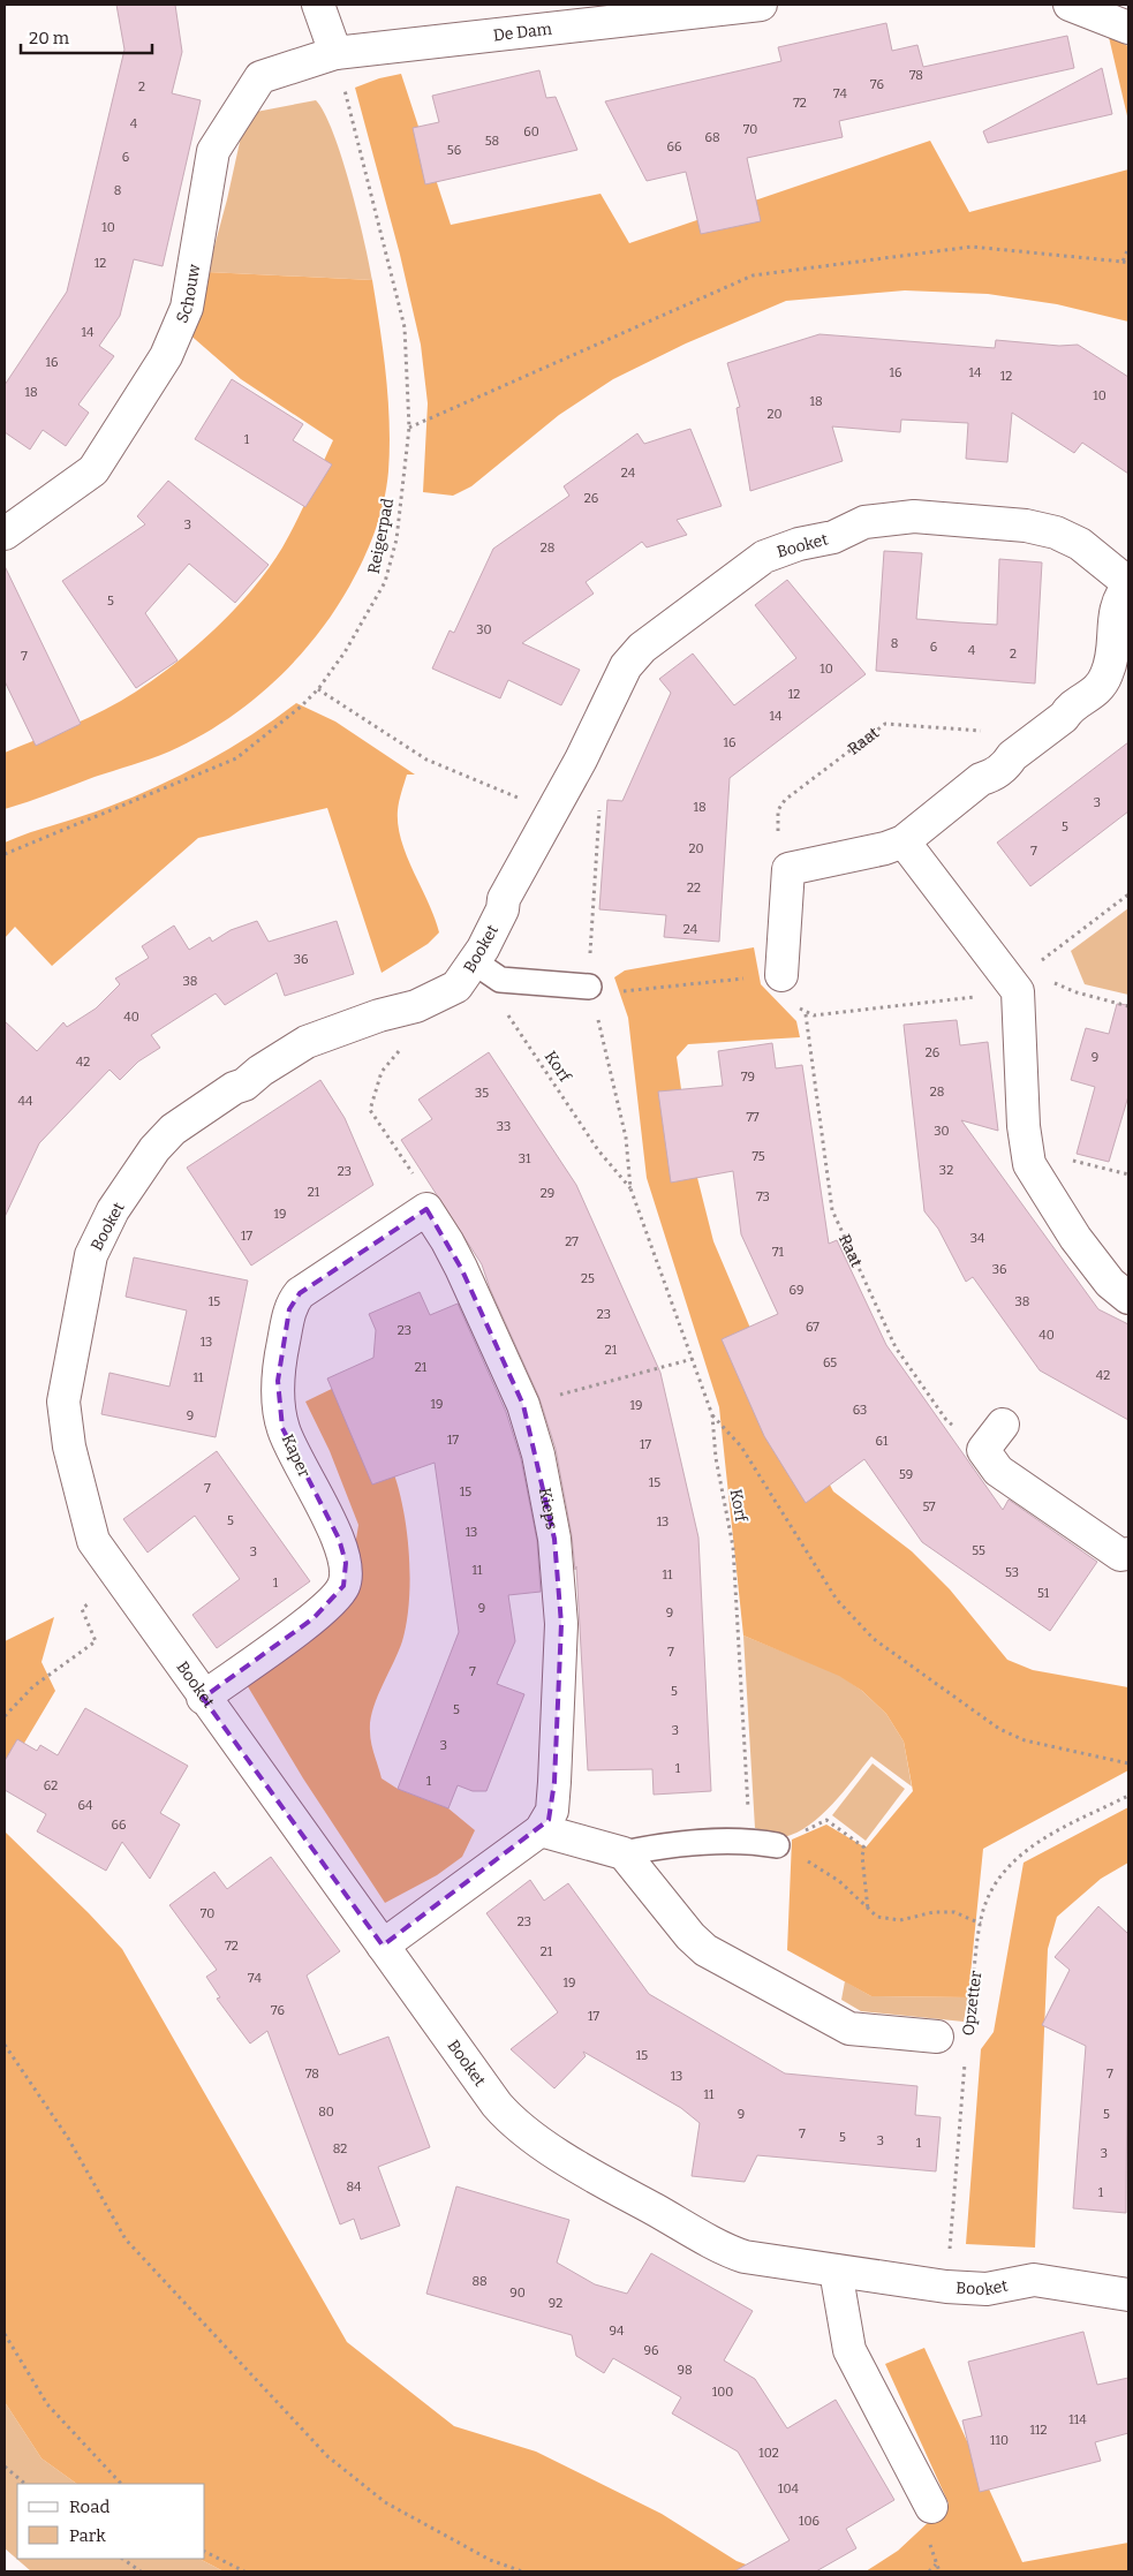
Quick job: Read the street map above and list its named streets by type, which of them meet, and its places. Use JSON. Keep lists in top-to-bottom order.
{
  "streets": {
    "street": [
      "De Dam",
      "Schouw",
      "Booket",
      "Kaper",
      "Kieps",
      "Opzetter"
    ],
    "path": ["Reigerpad", "Raat", "Korf"]
  },
  "crossings": [
    ["De Dam", "Schouw"],
    ["De Dam", "Reigerpad"],
    ["Schouw", "Reigerpad"],
    ["Booket", "Korf"],
    ["Booket", "Kaper"],
    ["Booket", "Opzetter"],
    ["Kaper", "Kieps"]
  ],
  "house_numbers": [
    "78",
    "76",
    "2",
    "74",
    "72",
    "4",
    "70",
    "60",
    "68",
    "58",
    "66",
    "56",
    "6",
    "8",
    "10",
    "12",
    "14",
    "16",
    "16",
    "14",
    "12",
    "18",
    "10",
    "18",
    "20",
    "1",
    "24",
    "26",
    "3",
    "28",
    "5",
    "30",
    "8",
    "6",
    "4",
    "2",
    "7",
    "10",
    "12",
    "14",
    "16",
    "3",
    "18",
    "5",
    "20",
    "7",
    "22",
    "24",
    "36",
    "38",
    "40",
    "26",
    "9",
    "42",
    "79",
    "28",
    "35",
    "44",
    "77",
    "33",
    "30",
    "75",
    "31",
    "32",
    "23",
    "21",
    "29",
    "73",
    "19",
    "17",
    "34",
    "27",
    "71",
    "36",
    "25",
    "69",
    "15",
    "38",
    "23",
    "67",
    "23",
    "40",
    "13",
    "21",
    "65",
    "21",
    "42",
    "11",
    "19",
    "19",
    "63",
    "9",
    "17",
    "61",
    "17",
    "59",
    "15",
    "7",
    "15",
    "57",
    "5",
    "13",
    "13",
    "55",
    "3",
    "11",
    "53",
    "11",
    "1",
    "51",
    "9",
    "9",
    "7",
    "7",
    "5",
    "5",
    "3",
    "3",
    "1",
    "1",
    "62",
    "64",
    "66",
    "70",
    "23",
    "72",
    "21",
    "74",
    "19",
    "76",
    "17",
    "15",
    "78",
    "7",
    "13",
    "11",
    "80",
    "9",
    "5",
    "7",
    "5",
    "3",
    "1",
    "82",
    "3",
    "84",
    "1",
    "88",
    "90",
    "92",
    "94",
    "96",
    "98",
    "100",
    "114",
    "112",
    "110",
    "102",
    "104",
    "106"
  ],
  "legend": ["Road", "Park"],
  "scale_bar": "20 m"
}
